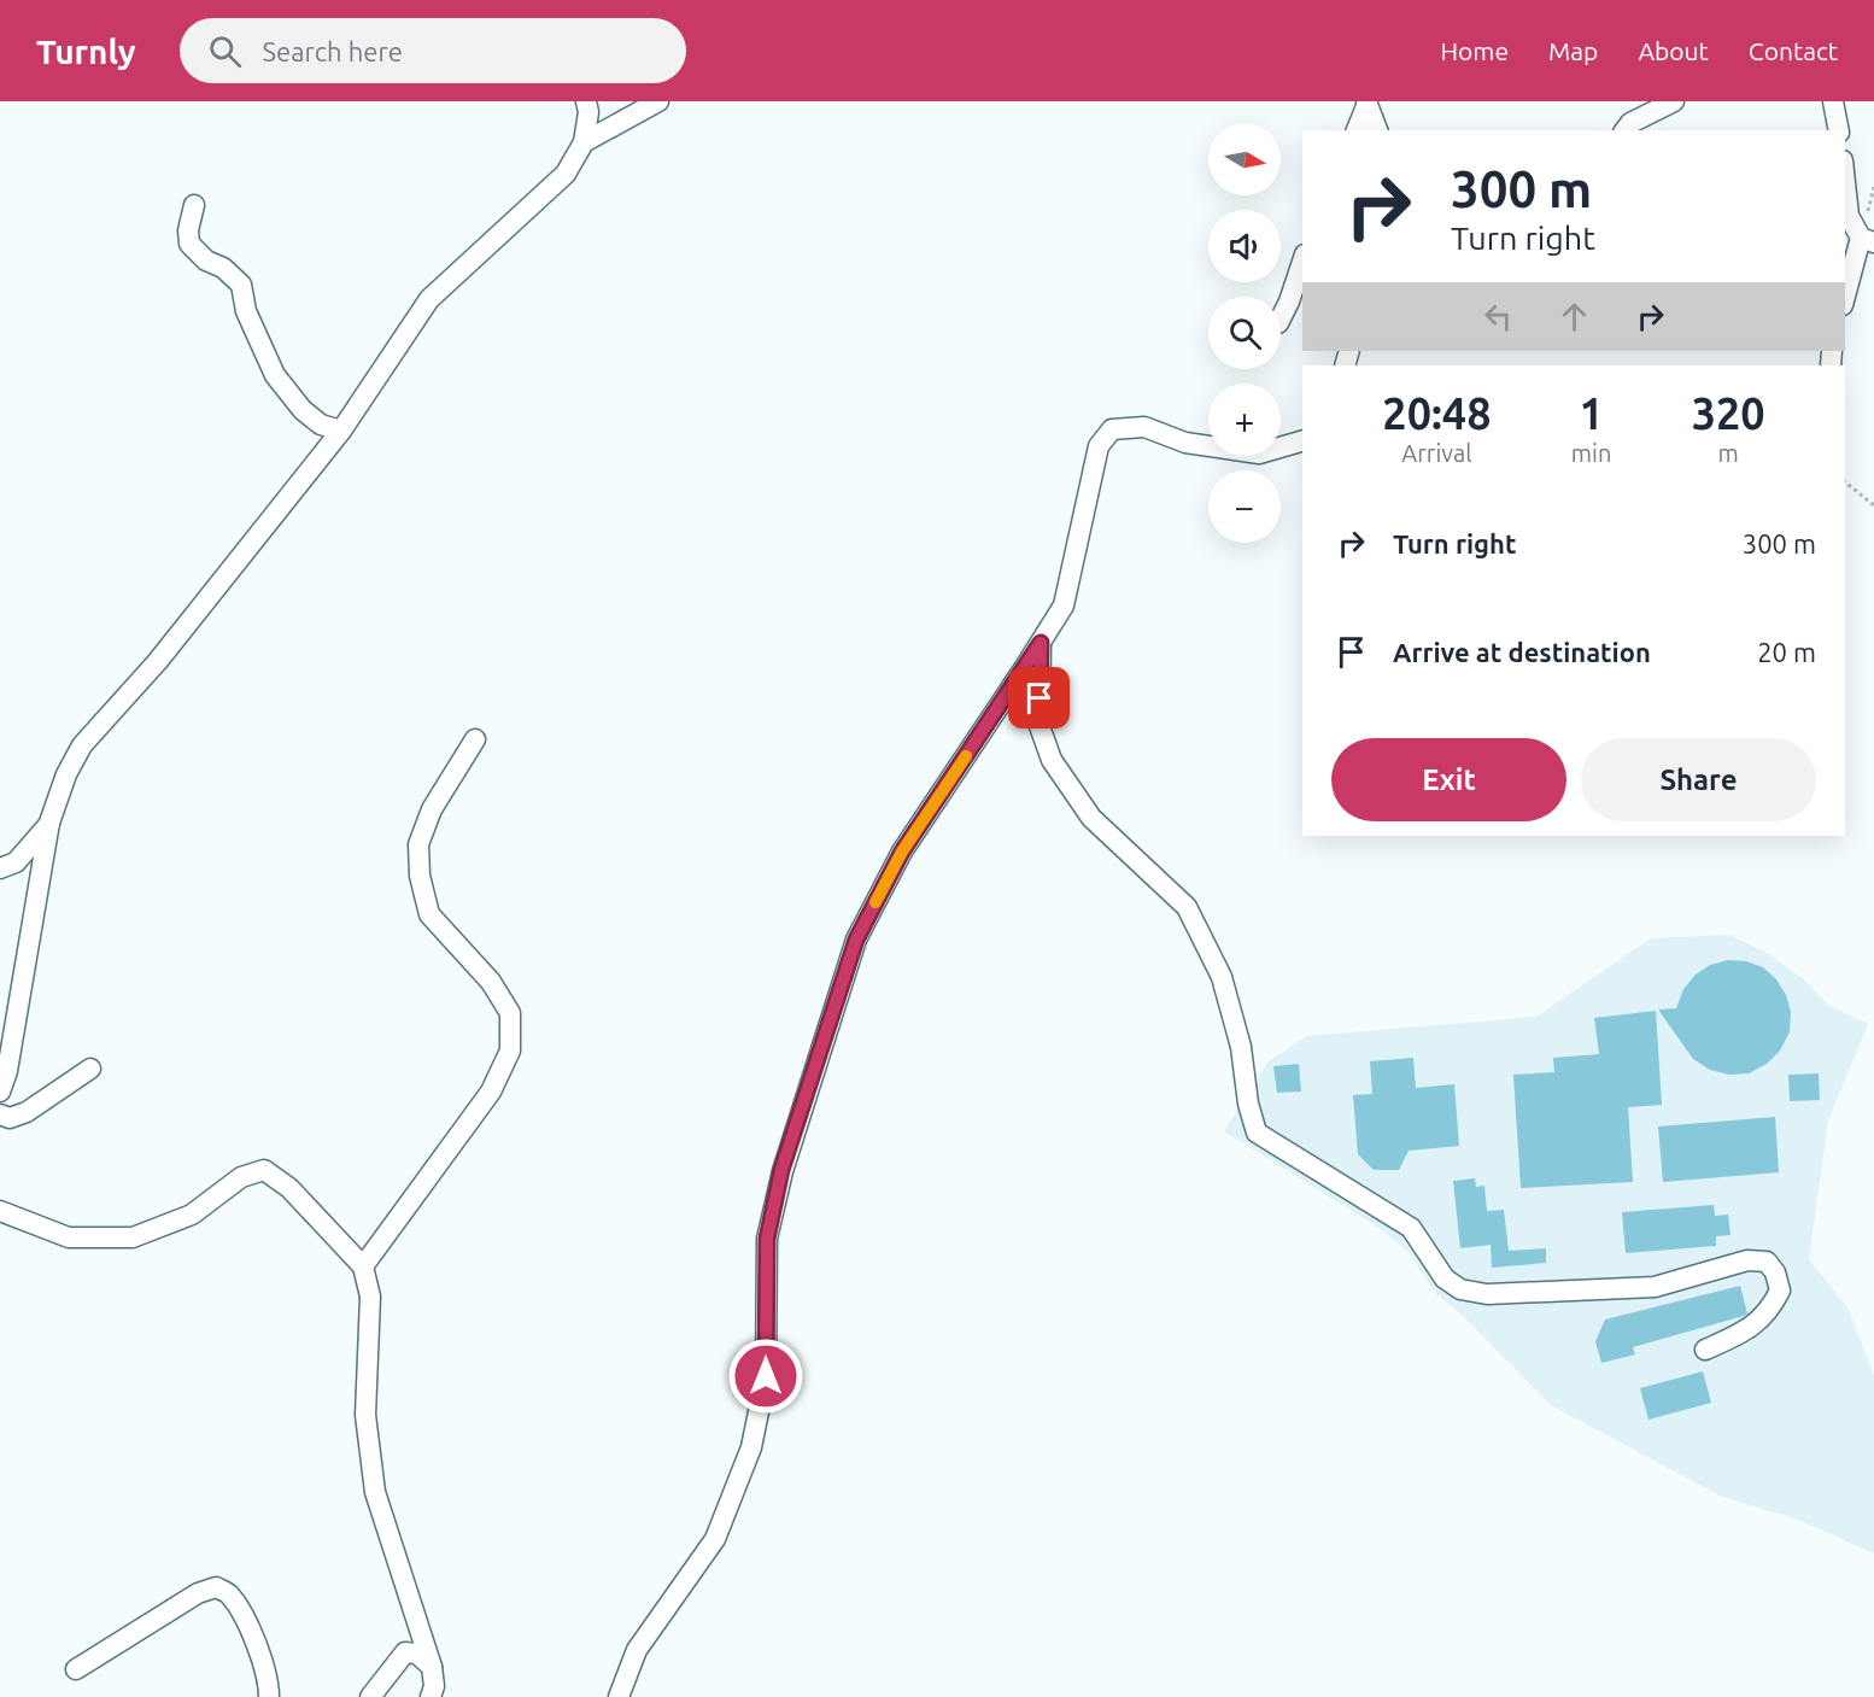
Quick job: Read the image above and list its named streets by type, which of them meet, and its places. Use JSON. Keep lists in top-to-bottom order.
{
  "north": "right",
  "page": {
    "header": "Turnly",
    "search": "Search here",
    "nav": [
      "Home",
      "Map",
      "About",
      "Contact"
    ],
    "map_buttons": ["+", "−"],
    "turn": ["300 m", "Turn right"],
    "eta": [
      "20:48",
      "Arrival",
      "1",
      "min",
      "320",
      "m"
    ],
    "list": [
      {
        "name": "Turn right",
        "value": "300 m"
      },
      {
        "name": "Arrive at destination",
        "value": "20 m"
      }
    ],
    "buttons": ["Exit", "Share"]
  }
}
